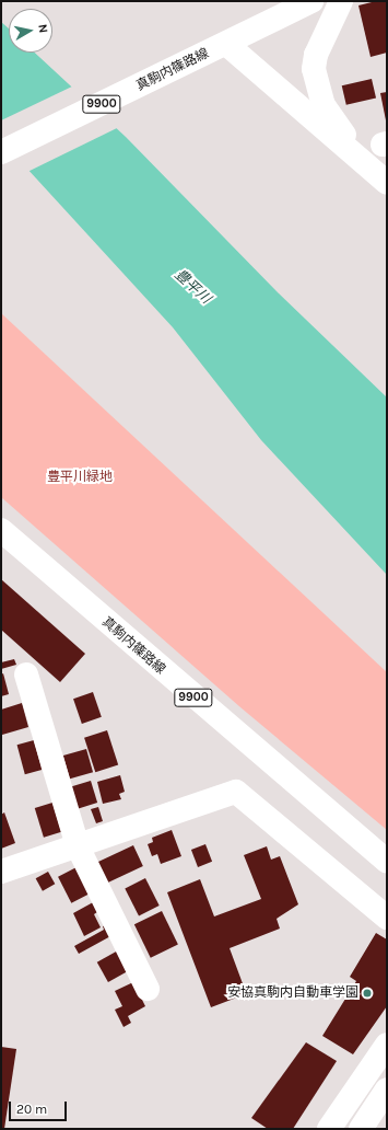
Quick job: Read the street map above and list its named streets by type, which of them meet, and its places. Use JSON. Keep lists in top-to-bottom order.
{
  "streets": {
    "main road": ["真駒内篠路線", "9900"]
  },
  "water": ["豊平川"],
  "parks": ["豊平川緑地"],
  "places": ["安協真駒内自動車学園"],
  "scale_bar": "20 m",
  "north": "right"
}
